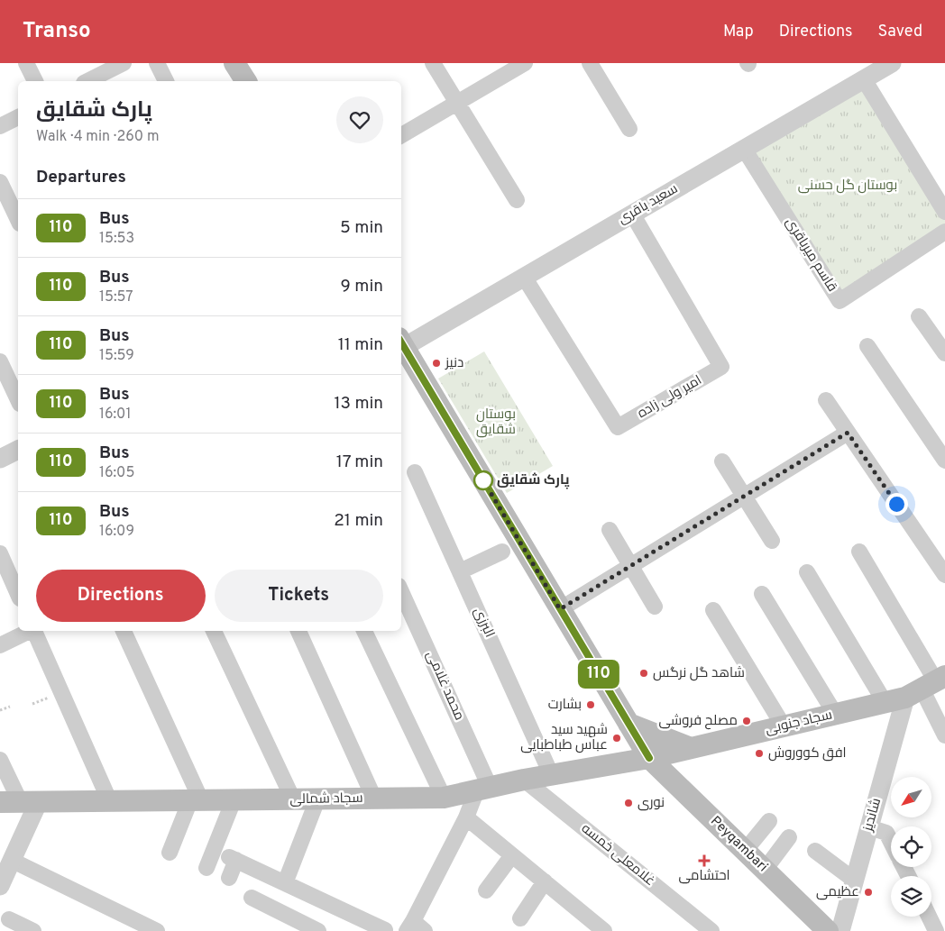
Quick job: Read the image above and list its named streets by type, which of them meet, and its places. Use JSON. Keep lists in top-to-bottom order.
{
  "streets": {
    "main road": ["سجاد جنوبی", "سجاد شمالی", "Peyqambari"],
    "street": [
      "سعید باقری",
      "قاسم میرباقری",
      "امیر ولی زاده",
      "البرزی",
      "محمد غلامی",
      "شاندیز",
      "غلامعلی خمسه"
    ]
  },
  "crossings": [
    ["سعید باقری", "قاسم میرباقری"],
    ["سعید باقری", "امیر ولی زاده"],
    ["سعید باقری", "Peyqambari"],
    ["البرزی", "سجاد شمالی"],
    ["محمد غلامی", "سجاد شمالی"],
    ["سجاد جنوبی", "سجاد شمالی"],
    ["سجاد جنوبی", "شاندیز"],
    ["سجاد جنوبی", "Peyqambari"],
    ["سجاد شمالی", "Peyqambari"],
    ["سجاد شمالی", "غلامعلی خمسه"]
  ],
  "parks": ["بوستان گل حسنی", "بوستان شقایق"],
  "places": {
    "other": [
      "دنیز",
      "پارک شقایق",
      "شاهد گل نرگس",
      "بشارت",
      "مصلح فروشی",
      "شهید سید عباس طباطبایی",
      "افق کووروش",
      "نوری",
      "عظیمی"
    ],
    "health": ["احتشامی"]
  },
  "lines": ["bus line 110"],
  "north": "bottom left",
  "page": {
    "header": "Transo",
    "nav": ["Map", "Directions", "Saved"],
    "on_map": "110",
    "heading": [
      ["پارک شقایق", "Walk · 4 min · 260 m"],
      "Departures"
    ],
    "list": [
      {
        "mark": "110",
        "name": "Bus",
        "note": "15:53",
        "value": "5 min"
      },
      {
        "mark": "110",
        "name": "Bus",
        "note": "15:57",
        "value": "9 min"
      },
      {
        "mark": "110",
        "name": "Bus",
        "note": "15:59",
        "value": "11 min"
      },
      {
        "mark": "110",
        "name": "Bus",
        "note": "16:01",
        "value": "13 min"
      },
      {
        "mark": "110",
        "name": "Bus",
        "note": "16:05",
        "value": "17 min"
      },
      {
        "mark": "110",
        "name": "Bus",
        "note": "16:09",
        "value": "21 min"
      }
    ],
    "buttons": ["Directions", "Tickets"]
  }
}
